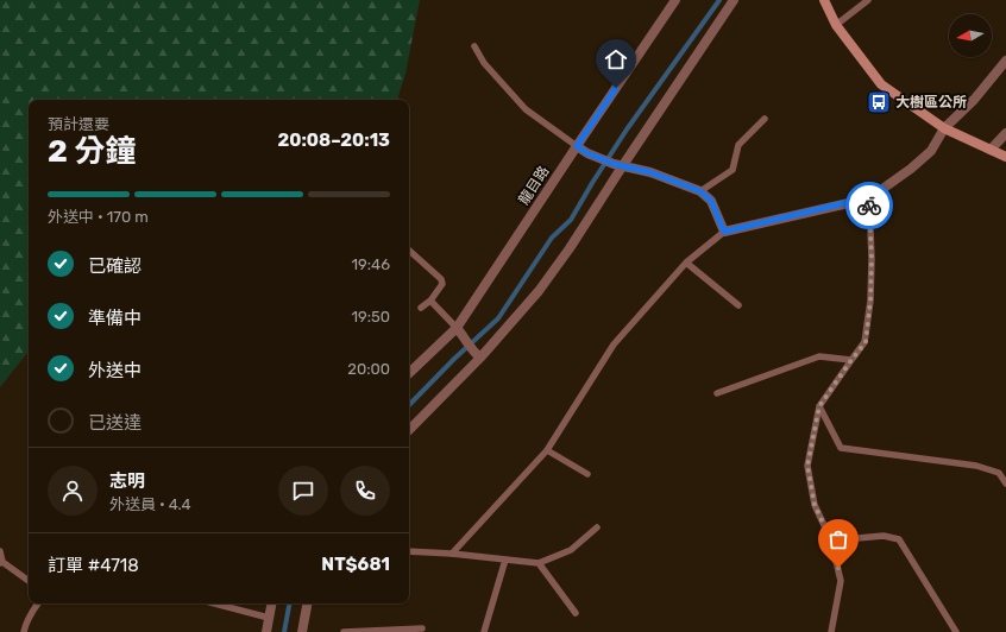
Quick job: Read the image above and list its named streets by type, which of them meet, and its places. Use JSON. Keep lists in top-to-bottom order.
{
  "streets": {
    "street": ["龍目路"]
  },
  "places": {
    "bus stop": ["大樹區公所"]
  },
  "north": "left",
  "page": {
    "heading": ["2 分鐘", "預計還要", "20:08–20:13"],
    "panel": [
      "志明",
      "外送員 · 4.4",
      "訂單 #4718",
      "NT$681"
    ],
    "bar": "外送中 · 170 m",
    "list": [
      ["已確認", "19:46"],
      ["準備中", "19:50"],
      ["外送中", "20:00"],
      "已送達"
    ]
  }
}
